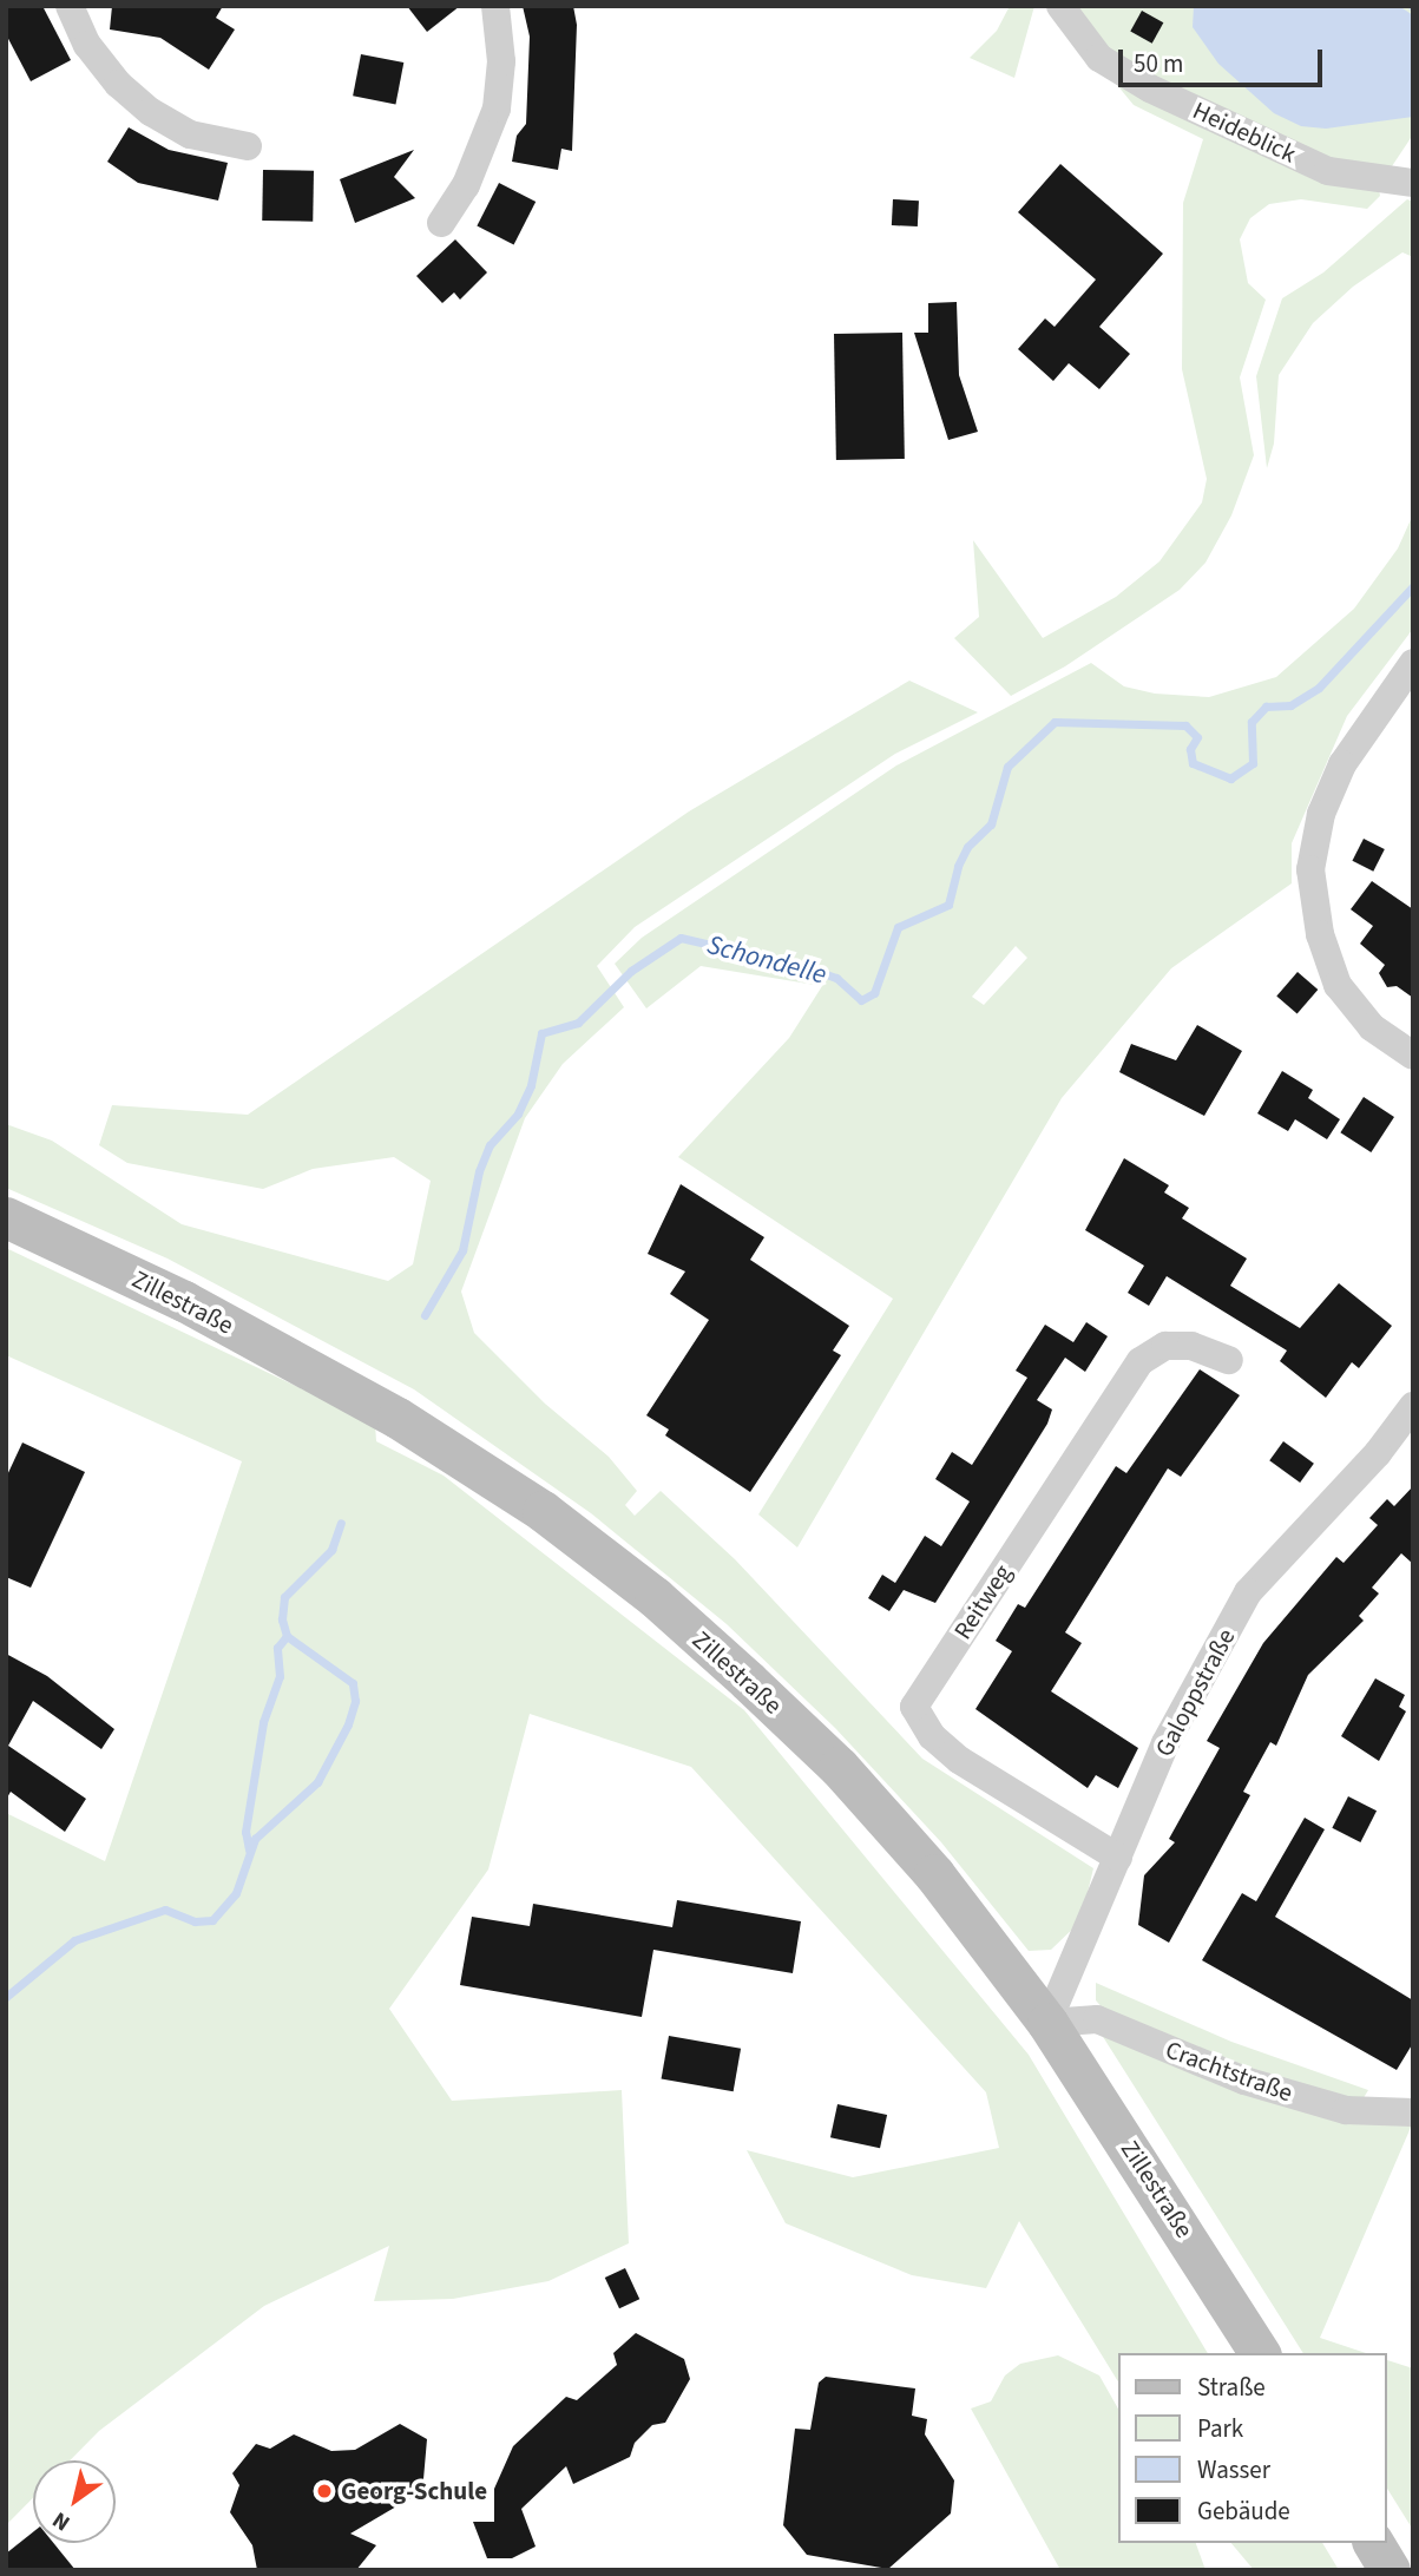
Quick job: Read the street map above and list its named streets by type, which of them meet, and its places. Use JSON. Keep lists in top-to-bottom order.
{
  "streets": {
    "main road": ["Zillestraße"],
    "street": [
      "Heideblick",
      "Reitweg",
      "Galoppstraße",
      "Crachtstraße"
    ]
  },
  "crossings": [
    ["Zillestraße", "Galoppstraße"],
    ["Zillestraße", "Crachtstraße"],
    ["Reitweg", "Galoppstraße"],
    ["Galoppstraße", "Crachtstraße"]
  ],
  "water": ["Schondelle"],
  "places": ["Georg-Schule"],
  "legend": [
    "Straße",
    "Park",
    "Wasser",
    "Gebäude"
  ],
  "scale_bar": "50 m",
  "north": "bottom left"
}
